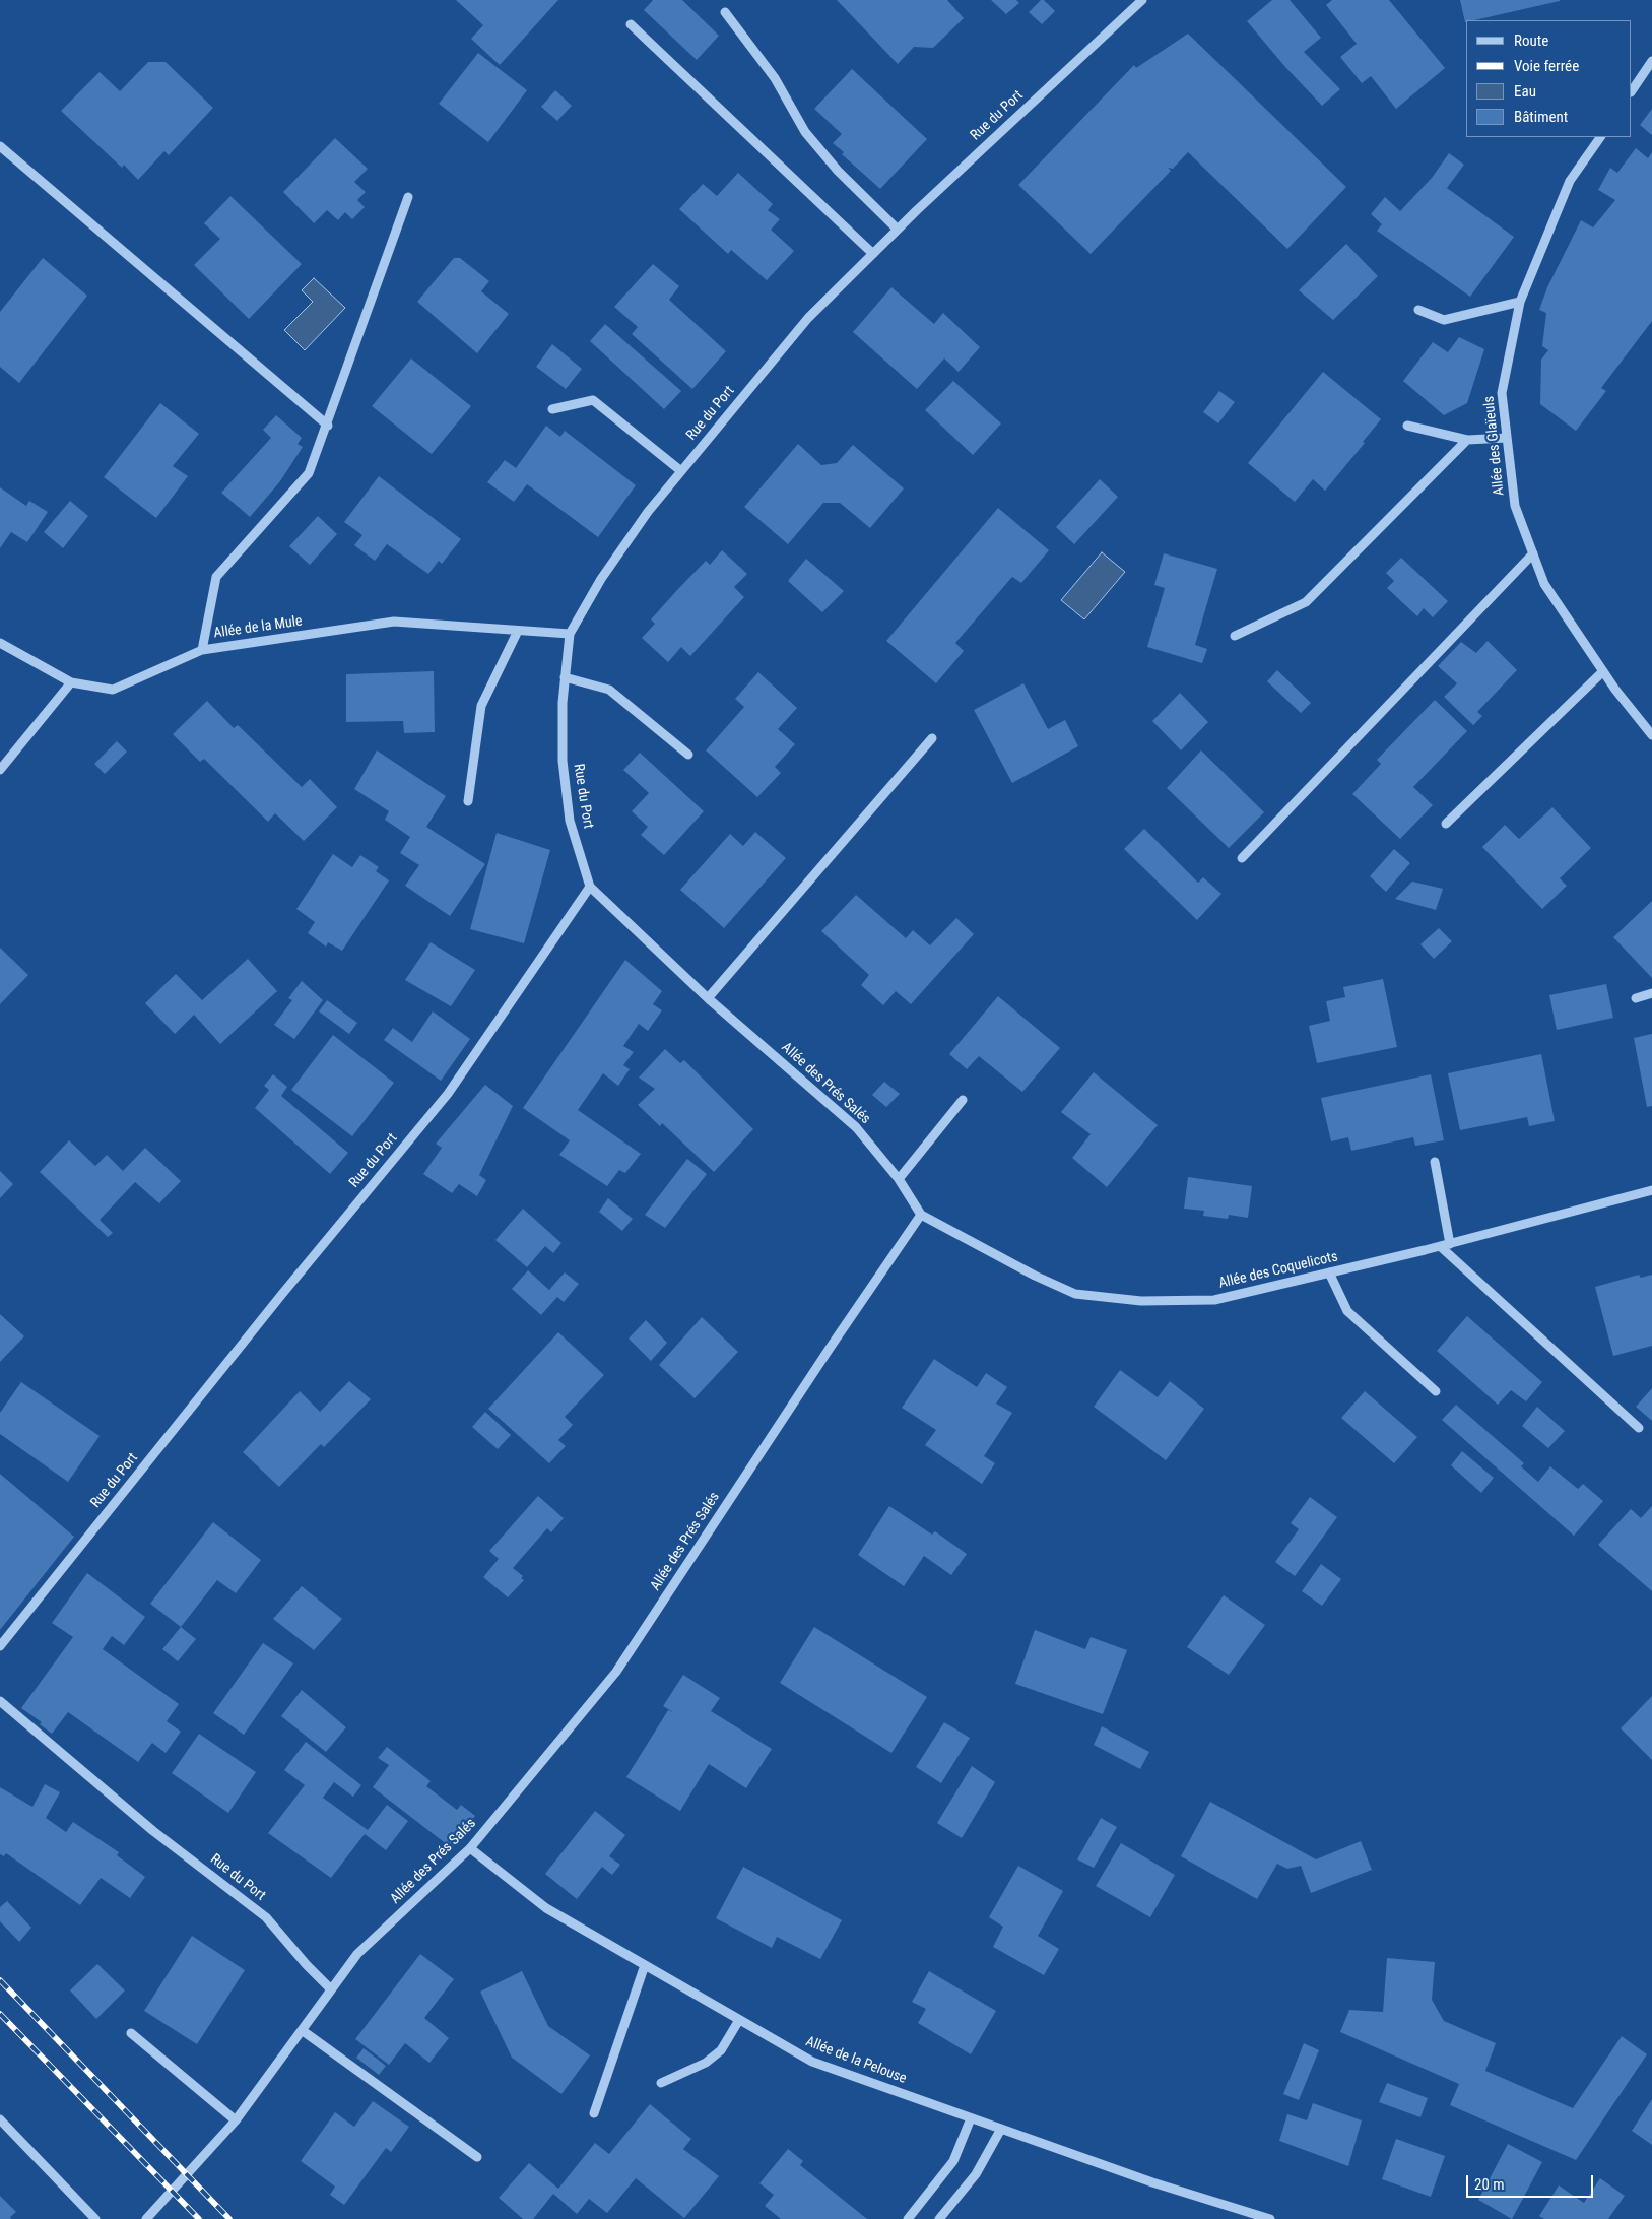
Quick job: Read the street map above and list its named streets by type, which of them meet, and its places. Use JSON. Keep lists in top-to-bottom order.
{
  "streets": {
    "street": [
      "Rue du Port",
      "Allée des Glaïeuls",
      "Allée de la Mule",
      "Allée des Prés Salés",
      "Allée des Coquelicots",
      "Allée de la Pelouse"
    ]
  },
  "crossings": [
    ["Rue du Port", "Allée de la Mule"],
    ["Rue du Port", "Allée des Prés Salés"],
    ["Allée des Prés Salés", "Allée des Coquelicots"],
    ["Allée des Prés Salés", "Allée de la Pelouse"]
  ],
  "legend": [
    "Route",
    "Voie ferrée",
    "Eau",
    "Bâtiment"
  ],
  "scale_bar": "20 m"
}
